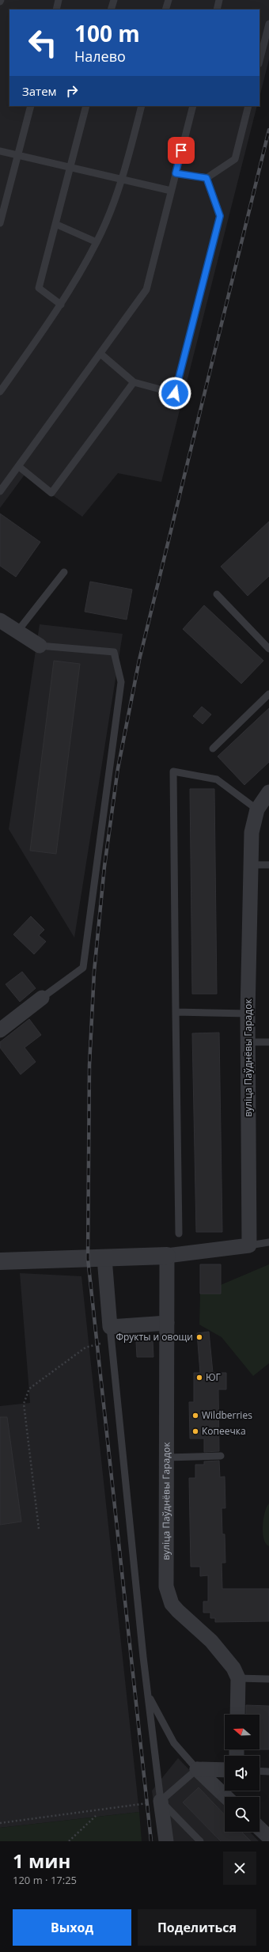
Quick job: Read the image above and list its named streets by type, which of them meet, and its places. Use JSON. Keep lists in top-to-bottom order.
{
  "streets": {
    "street": ["вуліца Паўднёвы Гарадок"]
  },
  "places": [
    "Фрукты и овощи",
    "ЮГ",
    "Wildberries",
    "Копеечка"
  ],
  "north": "left",
  "page": {
    "turn": ["100 m", "Налево"],
    "then": "Затем",
    "heading": ["1 мин", "120 m · 17:25"],
    "buttons": ["Выход", "Поделиться"]
  }
}
